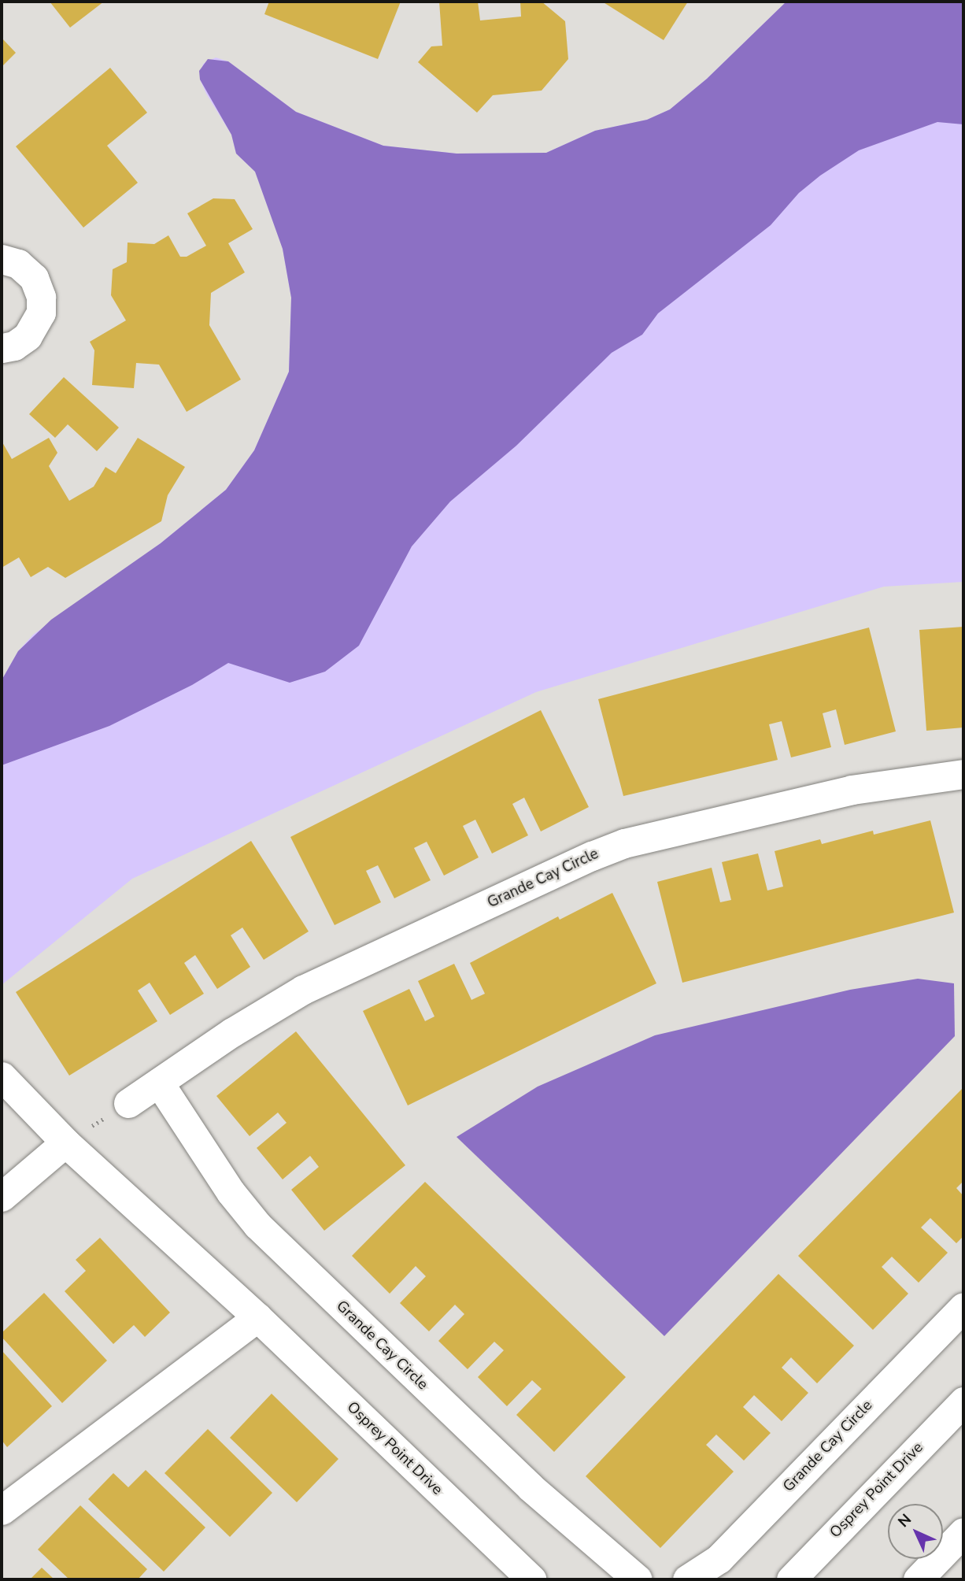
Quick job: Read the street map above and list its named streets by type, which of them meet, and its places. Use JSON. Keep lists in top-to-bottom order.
{
  "streets": {
    "street": ["Grande Cay Circle", "Osprey Point Drive"]
  },
  "north": "top left"
}
